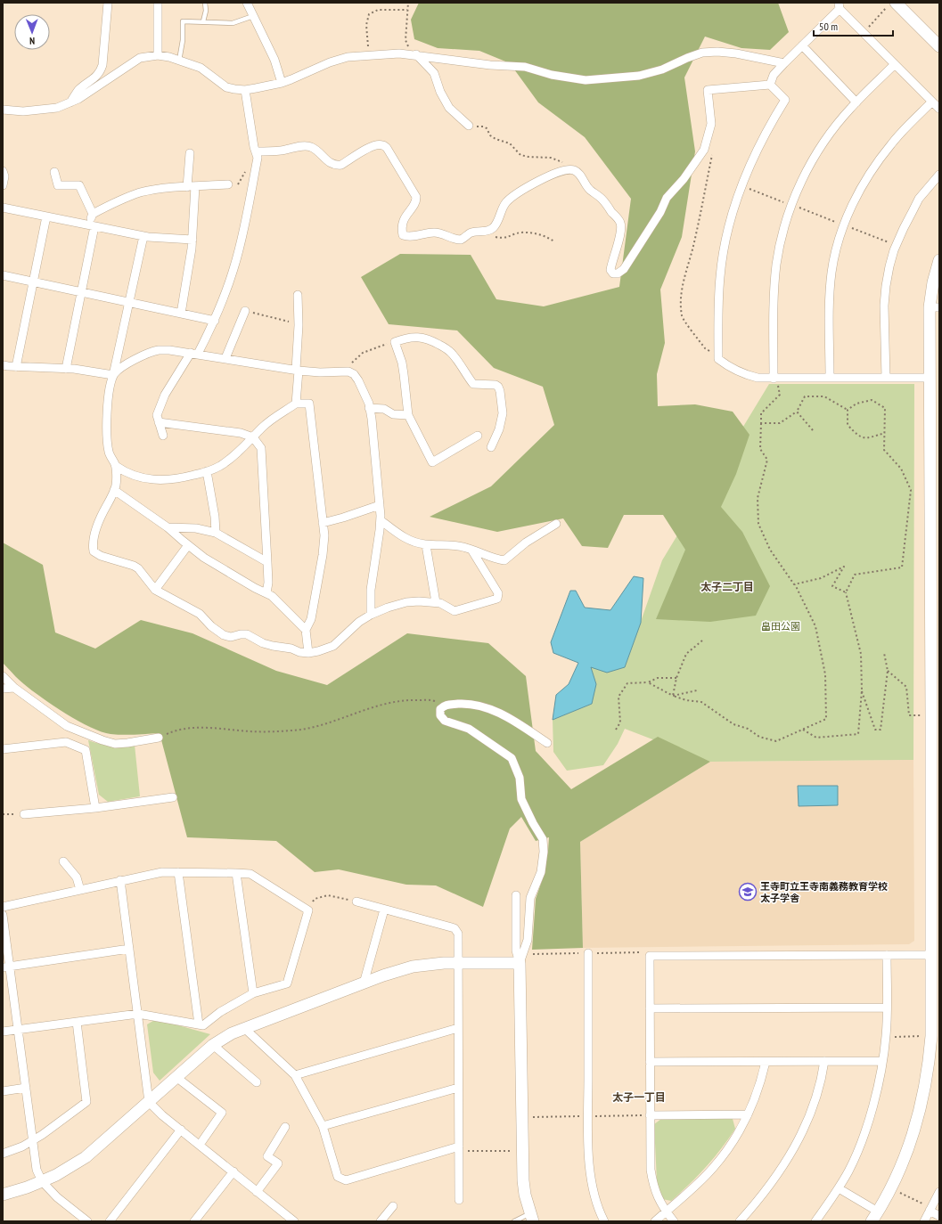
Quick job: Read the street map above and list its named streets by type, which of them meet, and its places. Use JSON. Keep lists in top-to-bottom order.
{
  "districts": ["太子二丁目", "太子一丁目"],
  "parks": ["畠田公園"],
  "places": {
    "school or university": ["王寺町立王寺南義務教育学校 太子学舎"]
  },
  "scale_bar": "50 m",
  "north": "bottom"
}
